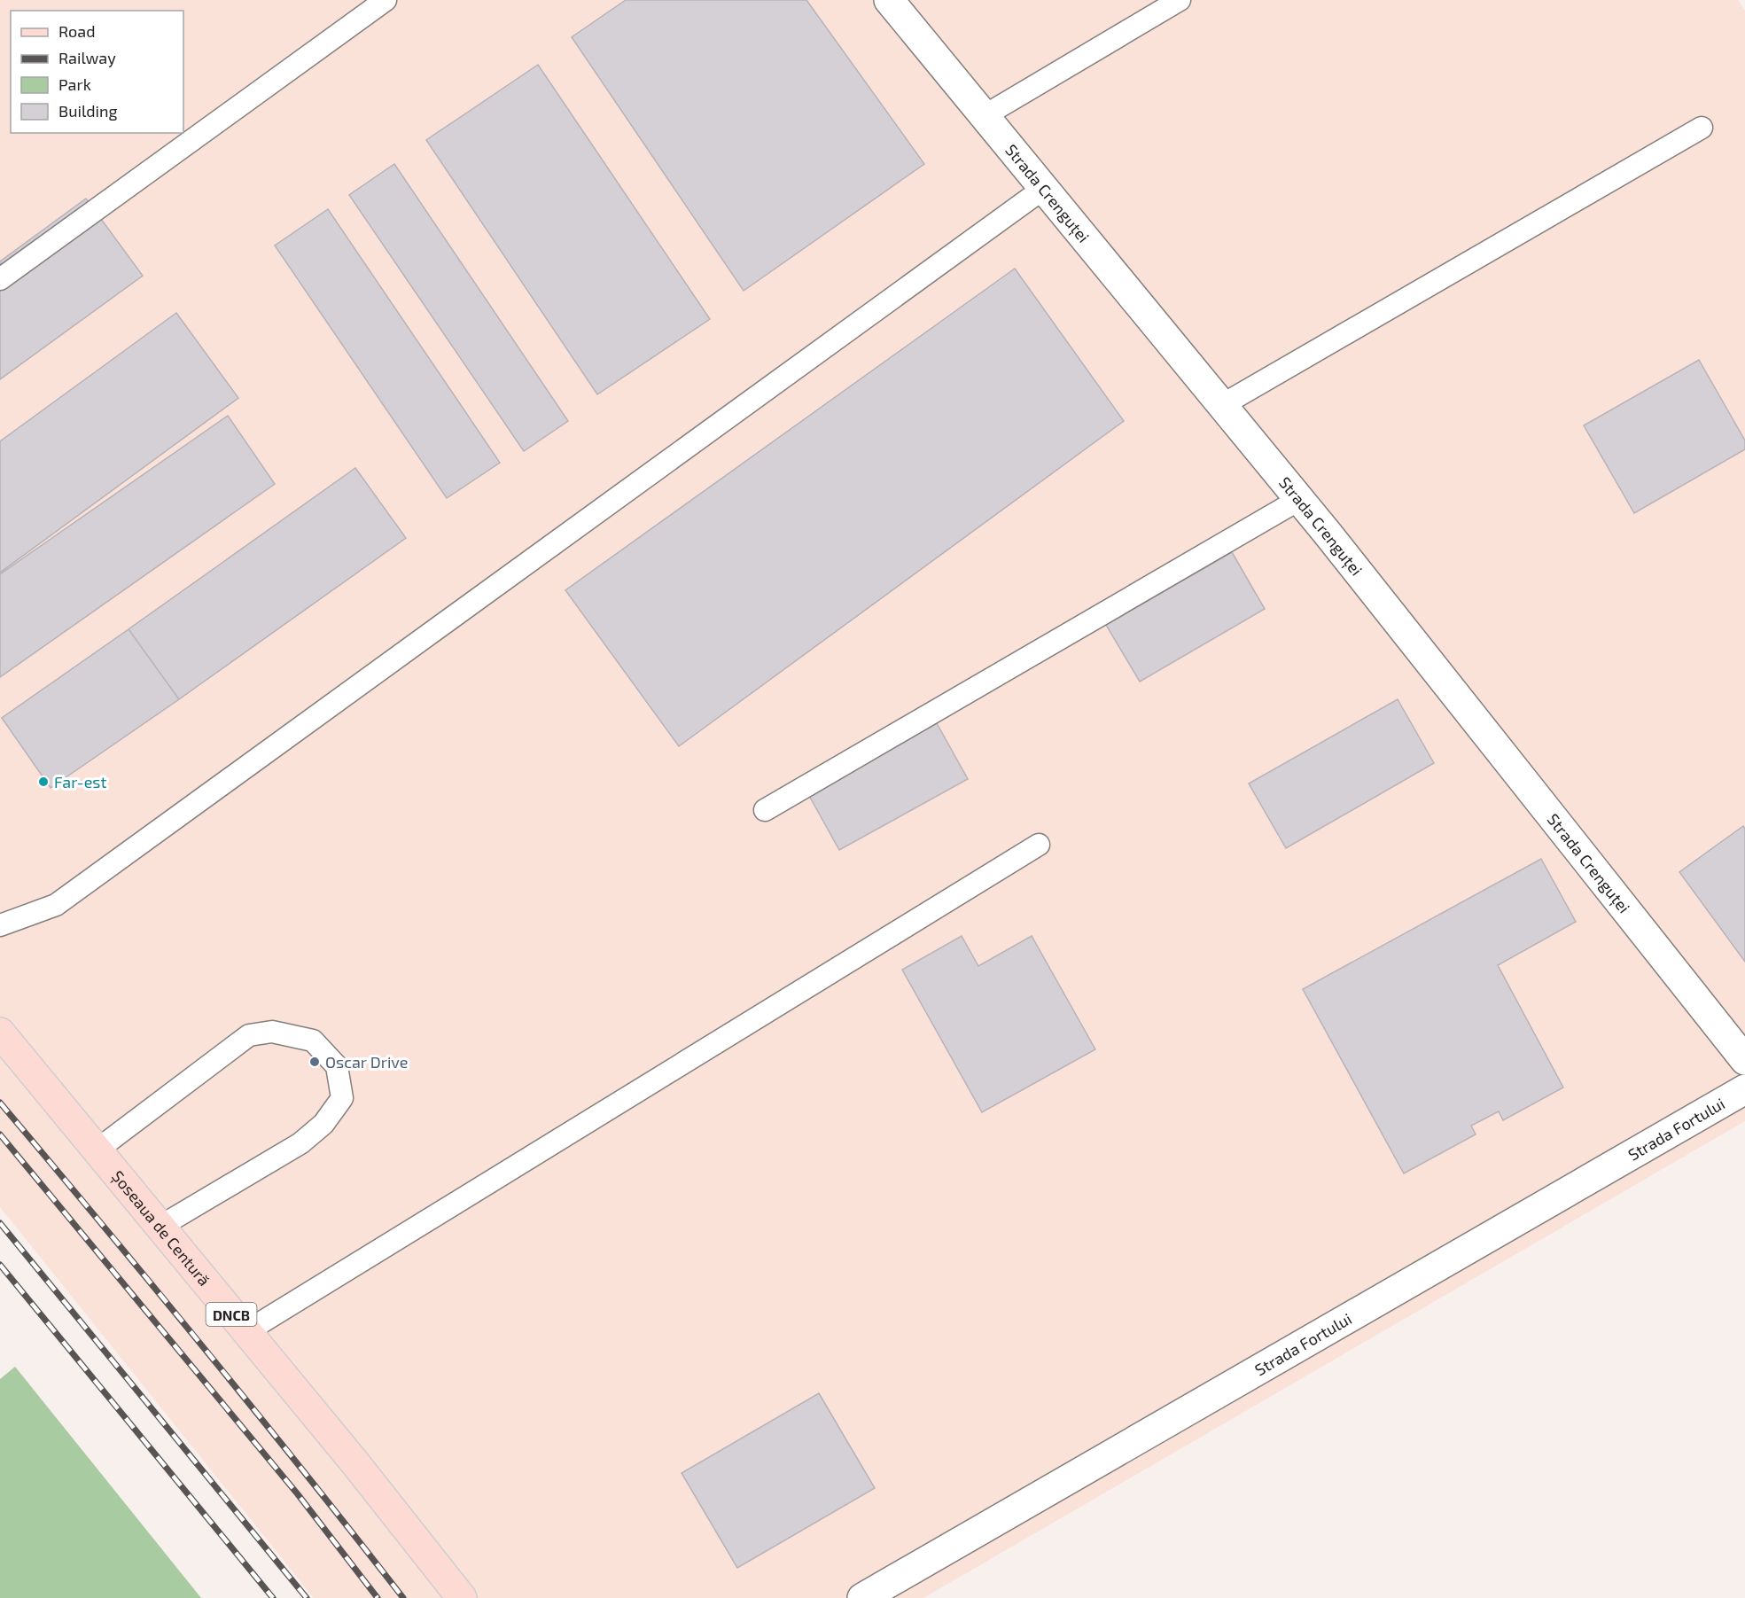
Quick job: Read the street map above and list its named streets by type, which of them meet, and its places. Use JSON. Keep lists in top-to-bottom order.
{
  "streets": {
    "main road": ["Șoseaua de Centură", "DNCB"],
    "street": ["Strada Crenguței", "Strada Fortului"]
  },
  "places": ["Far-est", "Oscar Drive"],
  "legend": [
    "Road",
    "Railway",
    "Park",
    "Building"
  ]
}
